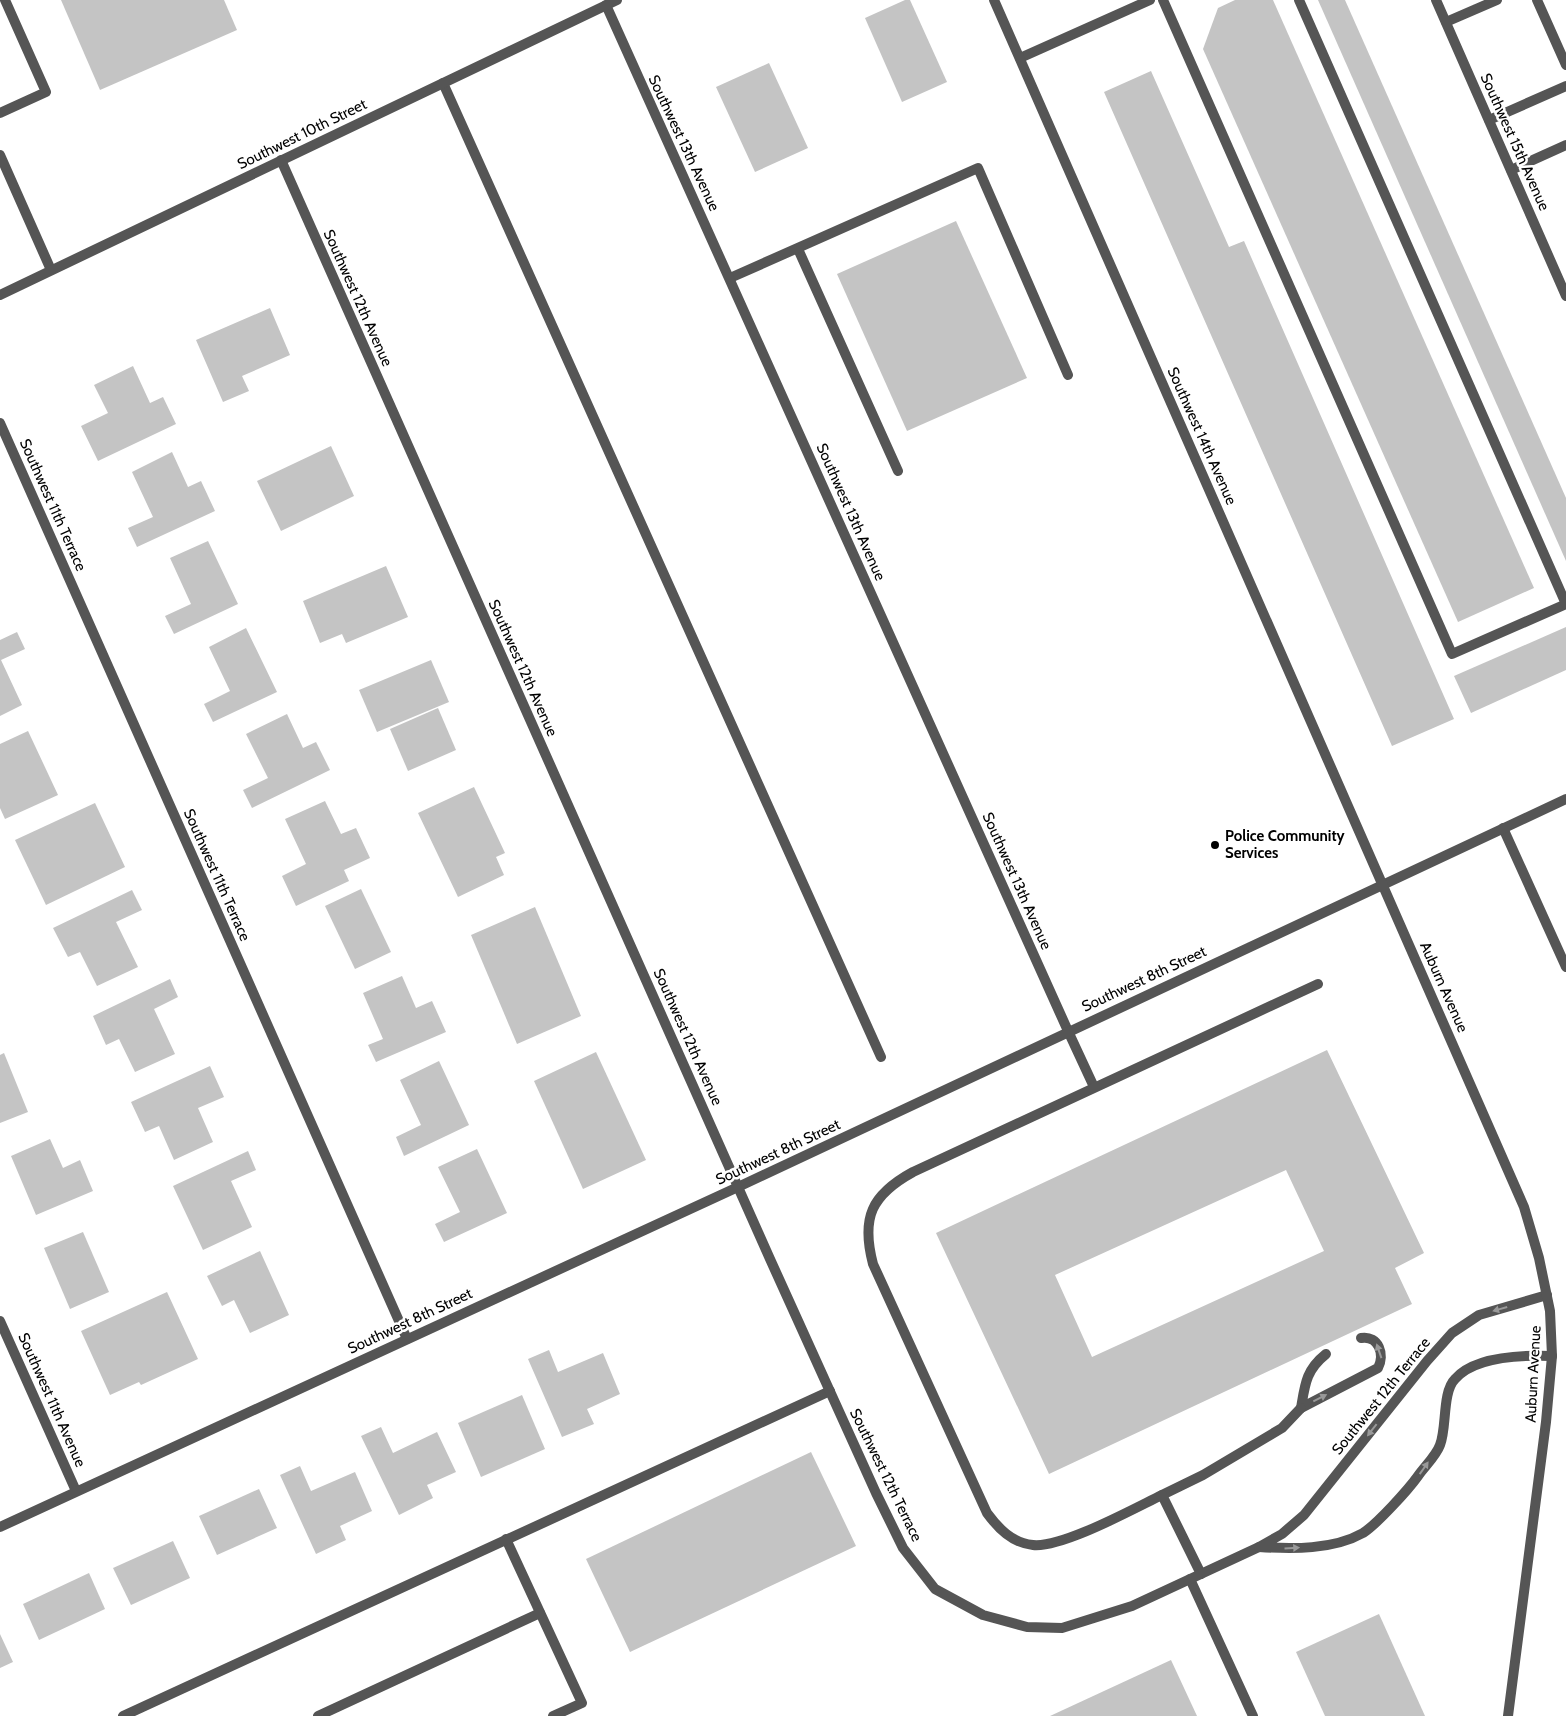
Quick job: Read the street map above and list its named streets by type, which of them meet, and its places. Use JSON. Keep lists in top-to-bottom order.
{
  "streets": {
    "street": [
      "Southwest 10th Street",
      "Southwest 15th Avenue",
      "Southwest 13th Avenue",
      "Southwest 12th Avenue",
      "Southwest 14th Avenue",
      "Southwest 11th Terrace",
      "Southwest 8th Street",
      "Auburn Avenue",
      "Southwest 12th Terrace",
      "Southwest 11th Avenue"
    ]
  },
  "crossings": [
    ["Southwest 10th Street", "Southwest 13th Avenue"],
    ["Southwest 10th Street", "Southwest 12th Avenue"],
    ["Southwest 13th Avenue", "Southwest 8th Street"],
    ["Southwest 12th Avenue", "Southwest 8th Street"],
    ["Southwest 12th Avenue", "Southwest 12th Terrace"],
    ["Southwest 14th Avenue", "Southwest 8th Street"],
    ["Southwest 14th Avenue", "Auburn Avenue"],
    ["Southwest 11th Terrace", "Southwest 8th Street"],
    ["Southwest 8th Street", "Auburn Avenue"],
    ["Southwest 8th Street", "Southwest 12th Terrace"],
    ["Southwest 8th Street", "Southwest 11th Avenue"],
    ["Auburn Avenue", "Southwest 12th Terrace"]
  ],
  "places": ["Police Community Services"]
}
